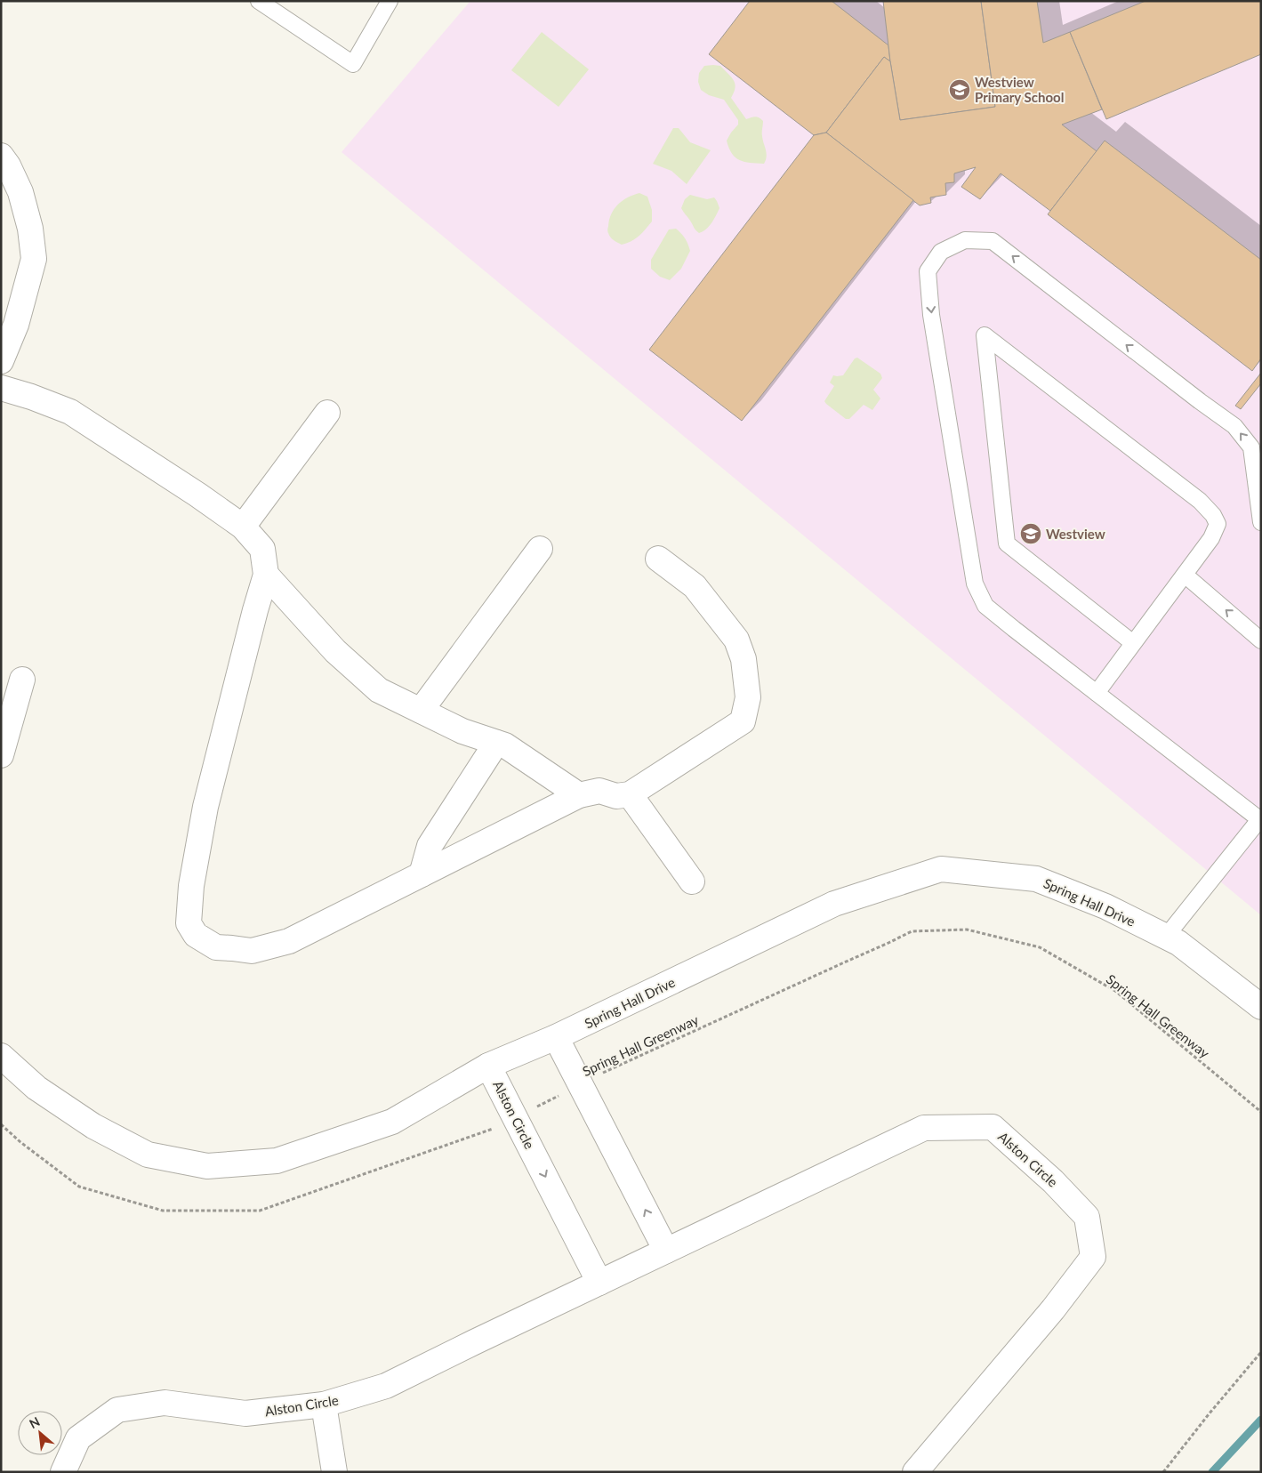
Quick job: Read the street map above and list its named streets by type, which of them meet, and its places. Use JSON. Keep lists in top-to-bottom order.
{
  "streets": {
    "street": ["Spring Hall Drive", "Alston Circle"],
    "path": ["Spring Hall Greenway"]
  },
  "crossings": [
    ["Spring Hall Drive", "Alston Circle"],
    ["Spring Hall Greenway", "Alston Circle"]
  ],
  "places": {
    "school or university": ["Westview Primary School", "Westview"]
  },
  "north": "top left"
}
